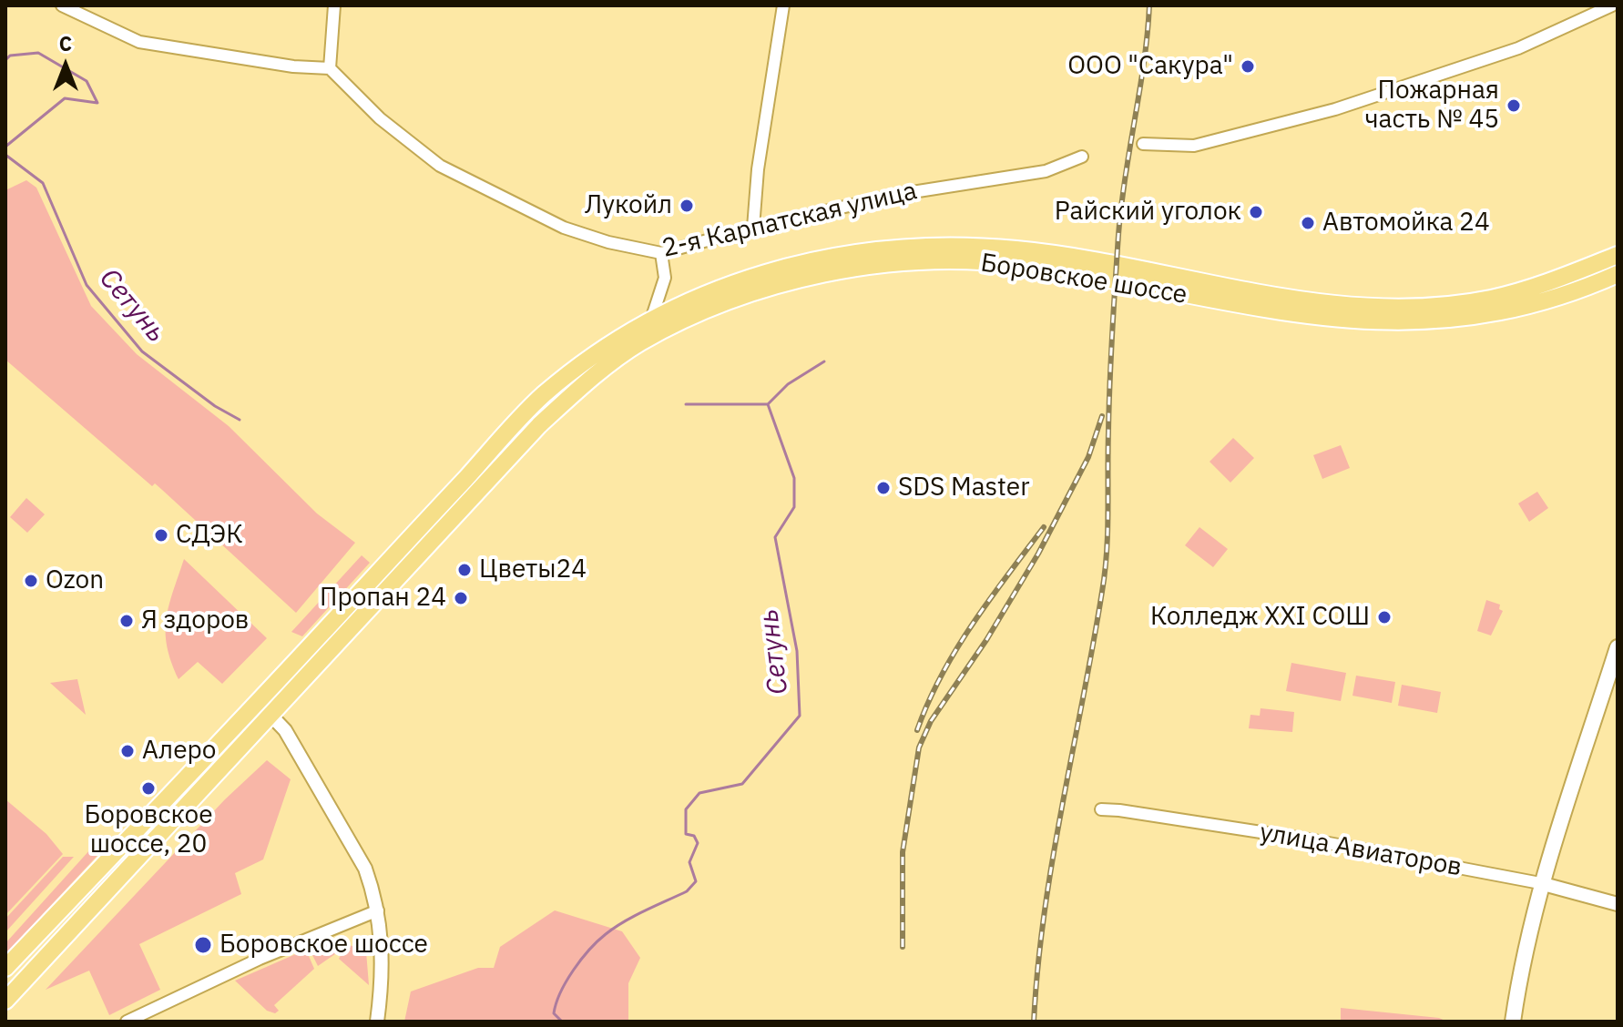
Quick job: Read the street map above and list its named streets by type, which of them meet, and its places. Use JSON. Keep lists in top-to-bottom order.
{
  "streets": {
    "main road": ["Боровское шоссе"],
    "street": ["2-я Карпатская улица", "улица Авиаторов"]
  },
  "water": ["Сетунь"],
  "places": [
    "ООО \"Сакура\"",
    "Пожарная часть № 45",
    "Лукойл",
    "Райский уголок",
    "Автомойка 24",
    "SDS Master",
    "СДЭК",
    "Цветы24",
    "Ozon",
    "Пропан 24",
    "Колледж XXI СОШ",
    "Я здоров",
    "Алеро",
    "Боровское шоссе, 20",
    "Боровское шоссе"
  ],
  "north": "top"
}
